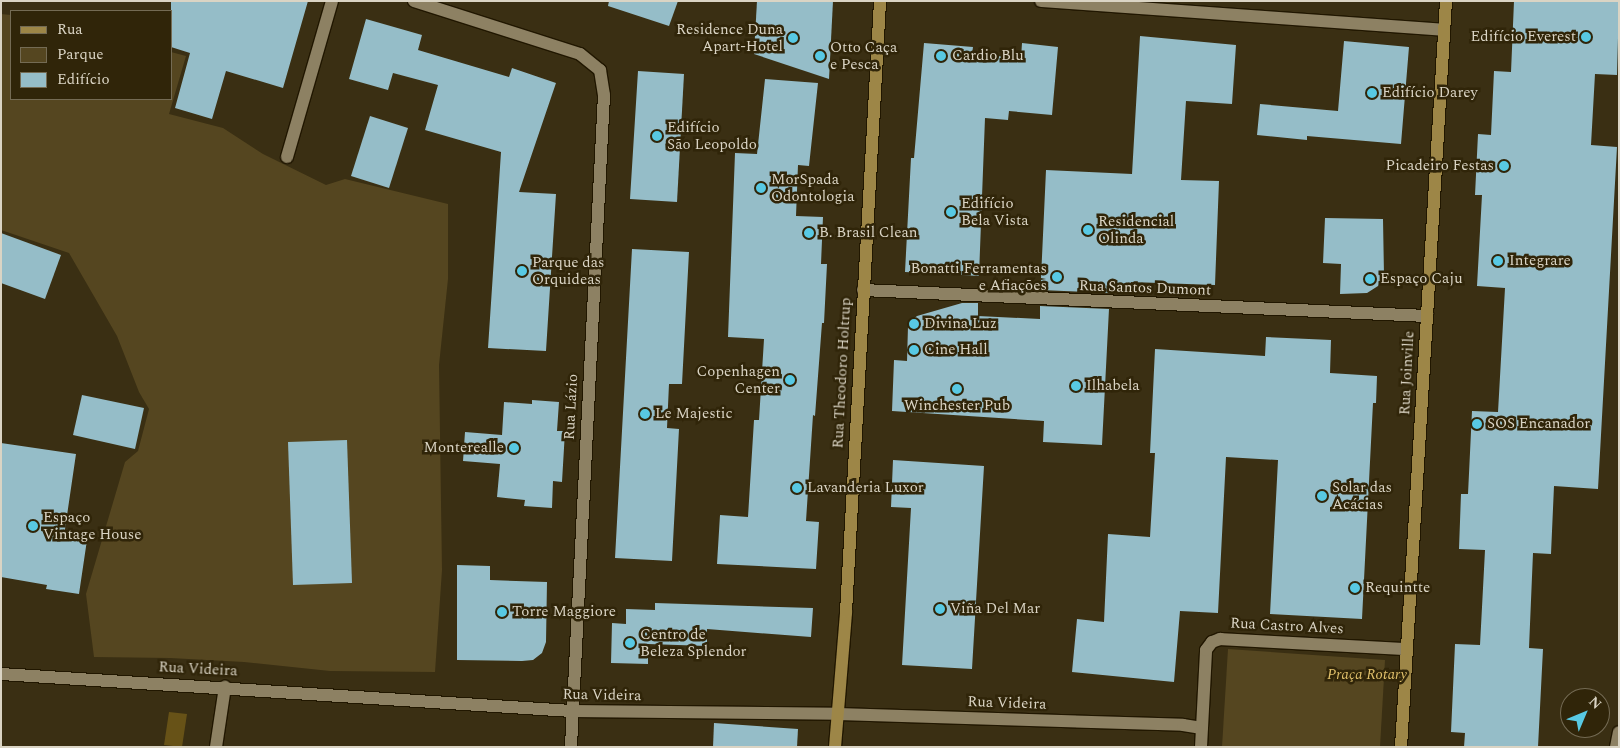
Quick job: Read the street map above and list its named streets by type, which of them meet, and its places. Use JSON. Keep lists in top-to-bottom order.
{
  "streets": {
    "main road": ["Rua Theodoro Holtrup", "Rua Joinville"],
    "street": [
      "Rua Santos Dumont",
      "Rua Lázio",
      "Rua Castro Alves",
      "Rua Videira"
    ]
  },
  "crossings": [
    ["Rua Santos Dumont", "Rua Theodoro Holtrup"],
    ["Rua Santos Dumont", "Rua Joinville"],
    ["Rua Theodoro Holtrup", "Rua Videira"],
    ["Rua Joinville", "Rua Castro Alves"],
    ["Rua Lázio", "Rua Videira"],
    ["Rua Castro Alves", "Rua Videira"]
  ],
  "parks": ["Praça Rotary"],
  "places": [
    "Edifício Everest",
    "Residence Duna Apart-Hotel",
    "Otto Caça e Pesca",
    "Cardio Blu",
    "Edifício Darey",
    "Edifício São Leopoldo",
    "Picadeiro Festas",
    "MorSpada Odontologia",
    "Edifício Bela Vista",
    "Residencial Olinda",
    "B. Brasil Clean",
    "Integrare",
    "Parque das Orquideas",
    "Bonatti Ferramentas e Afiações",
    "Espaço Caju",
    "Divina Luz",
    "Cine Hall",
    "Copenhagen Center",
    "Ilhabela",
    "Winchester Pub",
    "Le Majestic",
    "SOS Encanador",
    "Monterealle",
    "Lavanderia Luxor",
    "Solar das Acácias",
    "Espaço Vintage House",
    "Requintte",
    "Viña Del Mar",
    "Torre Maggiore",
    "Centro de Beleza Splendor"
  ],
  "legend": ["Rua", "Parque", "Edifício"],
  "north": "top right"
}
